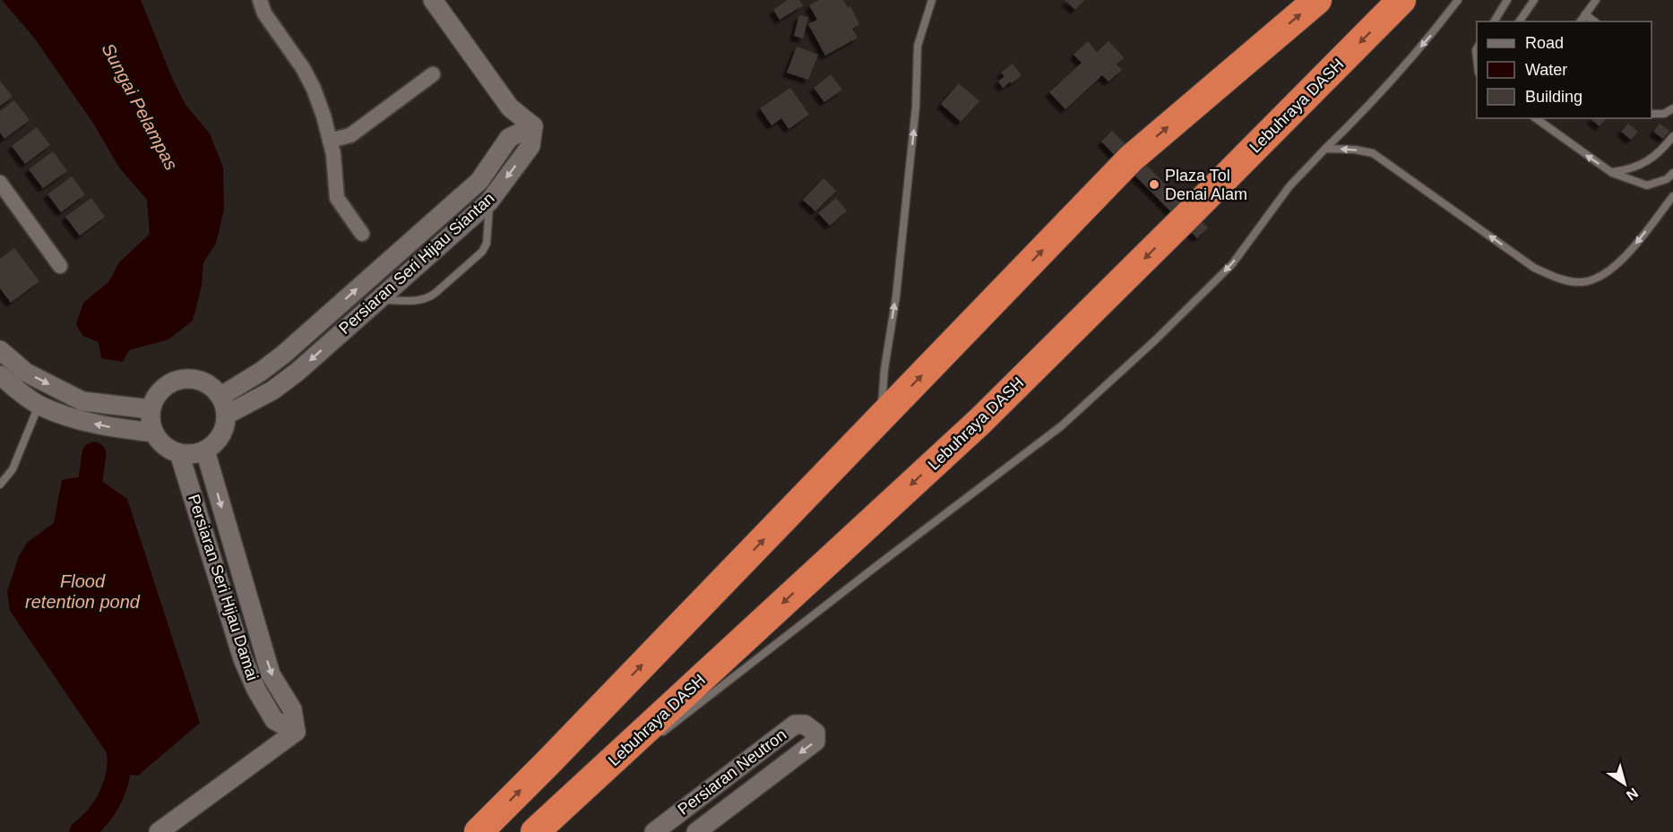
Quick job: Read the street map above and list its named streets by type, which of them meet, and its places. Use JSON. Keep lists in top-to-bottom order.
{
  "streets": {
    "highway": ["Lebuhraya DASH"],
    "street": ["Persiaran Seri Hijau Siantan", "Persiaran Seri Hijau Damai", "Persiaran Neutron"]
  },
  "crossings": [
    ["Persiaran Seri Hijau Siantan", "Persiaran Seri Hijau Damai"]
  ],
  "water": ["Sungai Pelampas", "Flood retention pond"],
  "places": ["Plaza Tol Denai Alam"],
  "legend": ["Road", "Water", "Building"],
  "north": "bottom right"
}
